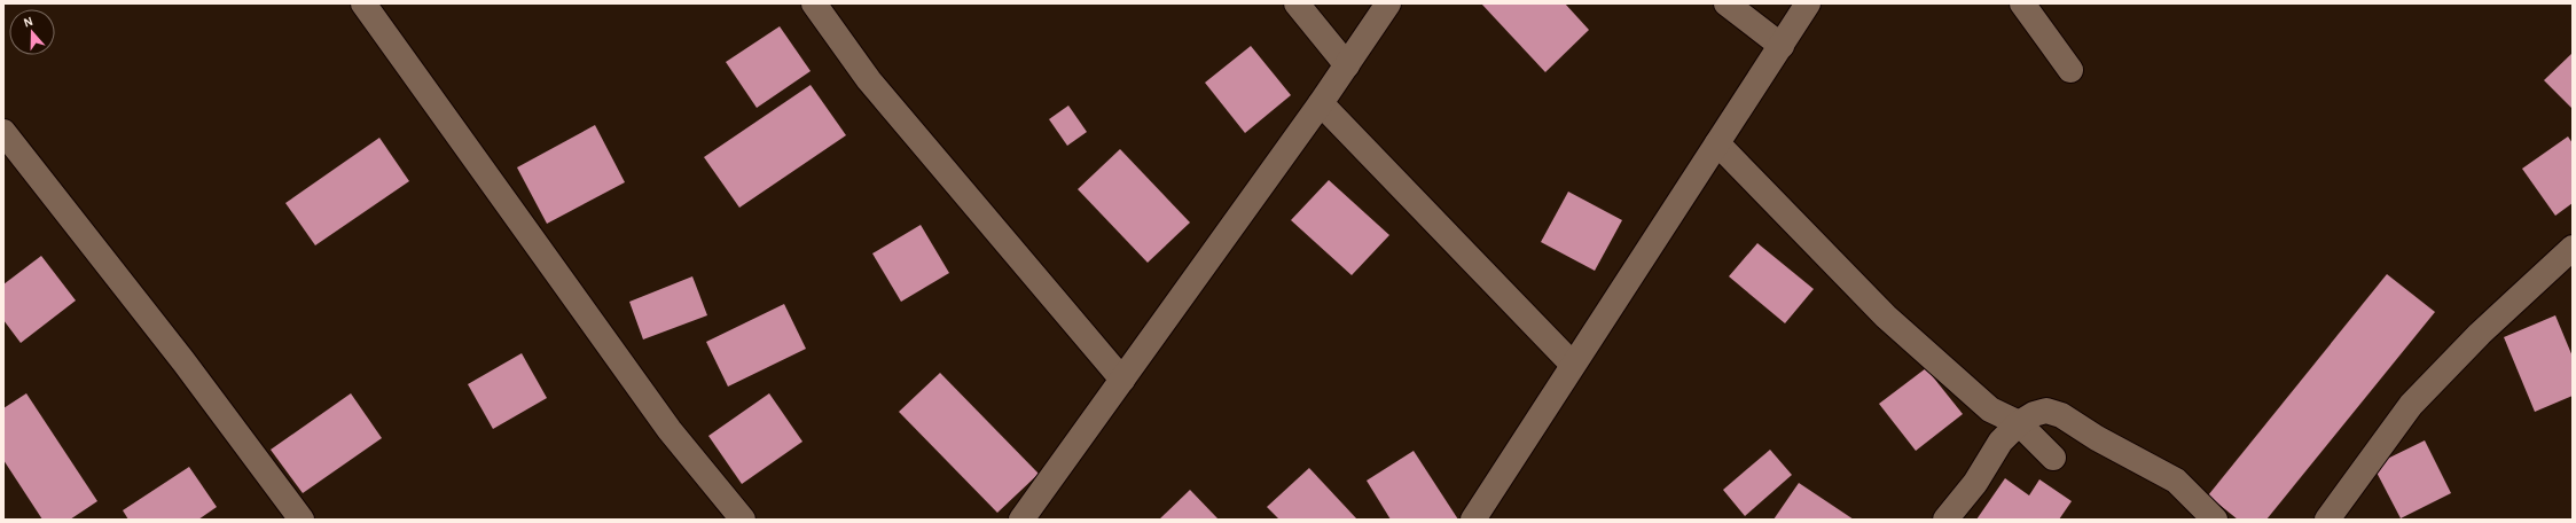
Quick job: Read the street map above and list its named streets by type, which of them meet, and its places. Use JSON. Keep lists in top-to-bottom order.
{
  "north": "top"
}
